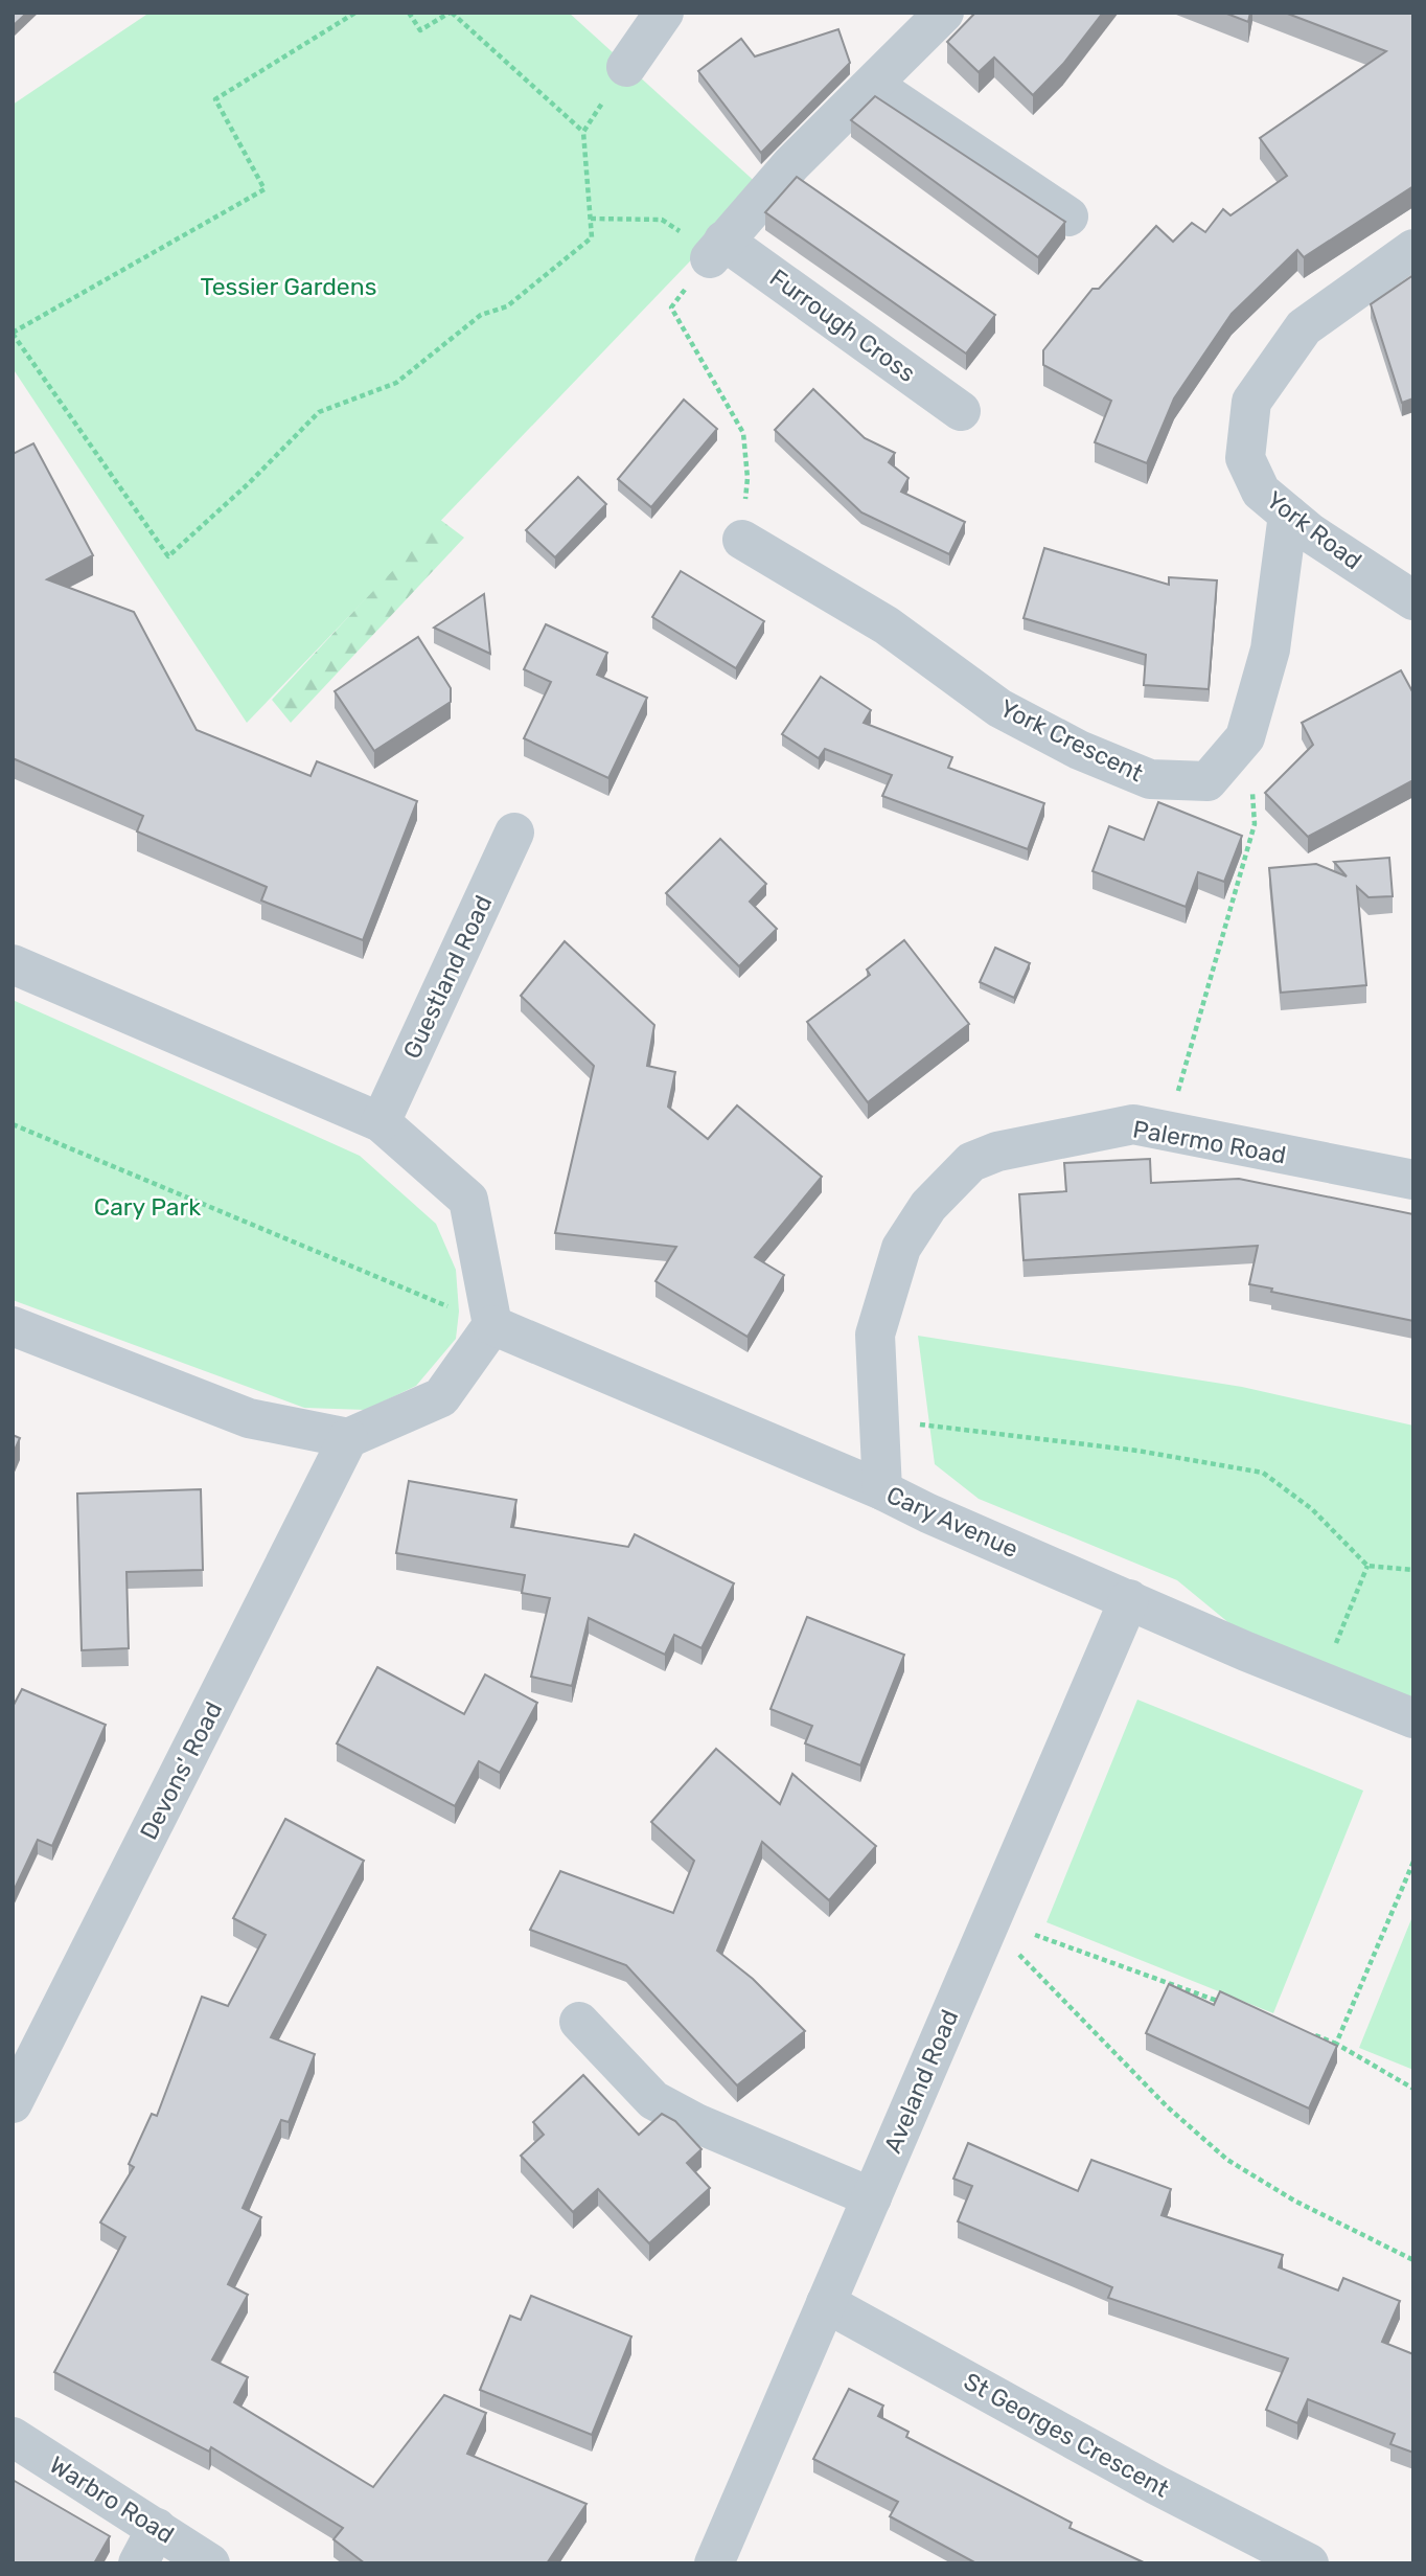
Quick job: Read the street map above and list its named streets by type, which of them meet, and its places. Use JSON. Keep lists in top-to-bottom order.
{
  "streets": {
    "street": [
      "Furrough Cross",
      "York Road",
      "York Crescent",
      "Guestland Road",
      "Palermo Road",
      "Cary Avenue",
      "Devons' Road",
      "Aveland Road",
      "St Georges Crescent",
      "Warbro Road"
    ]
  },
  "crossings": [
    ["York Road", "York Crescent"],
    ["Palermo Road", "Cary Avenue"],
    ["Cary Avenue", "Aveland Road"],
    ["Aveland Road", "St Georges Crescent"]
  ],
  "parks": ["Tessier Gardens", "Cary Park"]
}
